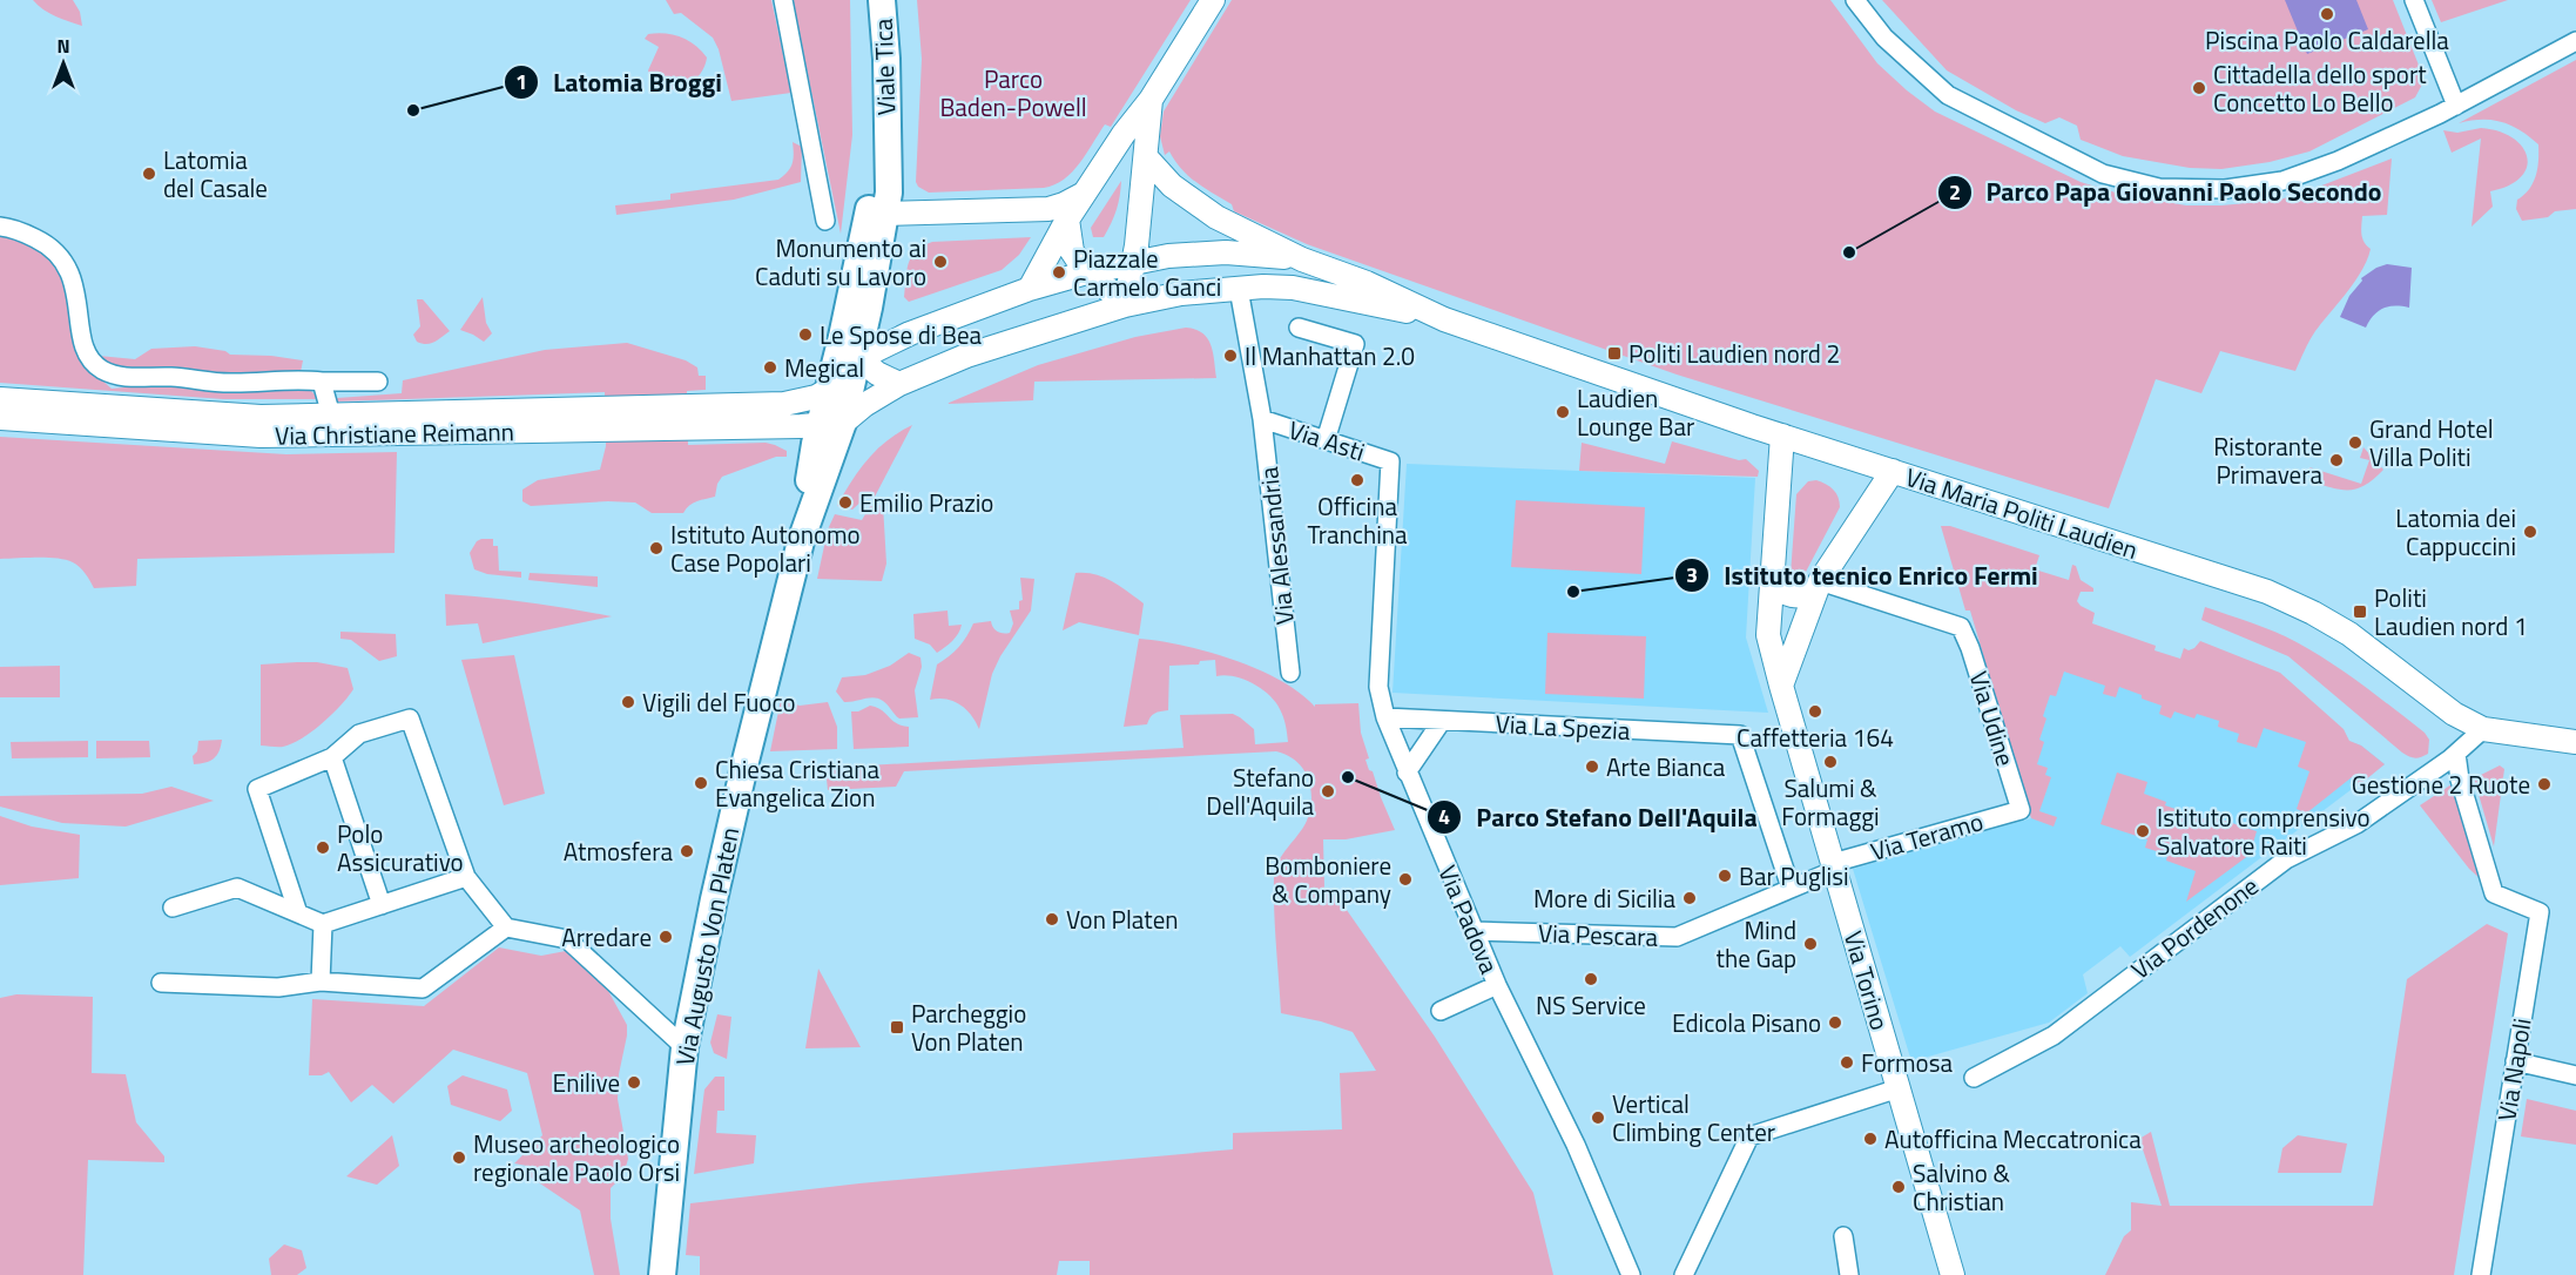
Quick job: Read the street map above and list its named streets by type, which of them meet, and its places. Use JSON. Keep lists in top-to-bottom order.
{
  "streets": {
    "main road": ["Viale Tica", "Via Augusto Von Platen"],
    "street": [
      "Via Christiane Reimann",
      "Via Asti",
      "Via Maria Politi Laudien",
      "Via Alessandria",
      "Via Udine",
      "Via La Spezia",
      "Via Teramo",
      "Via Padova",
      "Via Pordenone",
      "Via Pescara",
      "Via Torino",
      "Via Napoli"
    ]
  },
  "crossings": [
    ["Via Asti", "Via Alessandria"],
    ["Via Asti", "Via Padova"],
    ["Via Maria Politi Laudien", "Via Pordenone"],
    ["Via Maria Politi Laudien", "Via Torino"],
    ["Via Udine", "Via Teramo"],
    ["Via La Spezia", "Via Padova"],
    ["Via La Spezia", "Via Pescara"],
    ["Via Teramo", "Via Pescara"],
    ["Via Teramo", "Via Torino"],
    ["Via Padova", "Via Pescara"],
    ["Via Pordenone", "Via Napoli"],
    ["Via Pescara", "Via Torino"]
  ],
  "parks": ["Parco Baden-Powell"],
  "places": {
    "other": [
      "Piscina Paolo Caldarella",
      "Cittadella dello sport Concetto Lo Bello",
      "Latomia Broggi",
      "Latomia del Casale",
      "Parco Papa Giovanni Paolo Secondo",
      "Monumento ai Caduti su Lavoro",
      "Piazzale Carmelo Ganci",
      "Le Spose di Bea",
      "Il Manhattan 2.0",
      "Megical",
      "Laudien Lounge Bar",
      "Grand Hotel Villa Politi",
      "Ristorante Primavera",
      "Officina Tranchina",
      "Emilio Prazio",
      "Latomia dei Cappuccini",
      "Istituto Autonomo Case Popolari",
      "Istituto tecnico Enrico Fermi",
      "Vigili del Fuoco",
      "Caffetteria 164",
      "Salumi & Formaggi",
      "Arte Bianca",
      "Parco Stefano Dell'Aquila",
      "Chiesa Cristiana Evangelica Zion",
      "Gestione 2 Ruote",
      "Stefano Dell'Aquila",
      "Istituto comprensivo Salvatore Raiti",
      "Polo Assicurativo",
      "Atmosfera",
      "Bar Puglisi",
      "Bomboniere & Company",
      "More di Sicilia",
      "Von Platen",
      "Arredare",
      "Mind the Gap",
      "NS Service",
      "Edicola Pisano",
      "Formosa",
      "Enilive",
      "Vertical Climbing Center",
      "Autofficina Meccatronica",
      "Museo archeologico regionale Paolo Orsi",
      "Salvino & Christian"
    ],
    "transit": ["Politi Laudien nord 2", "Politi Laudien nord 1", "Parcheggio Von Platen"]
  },
  "north": "top"
}
